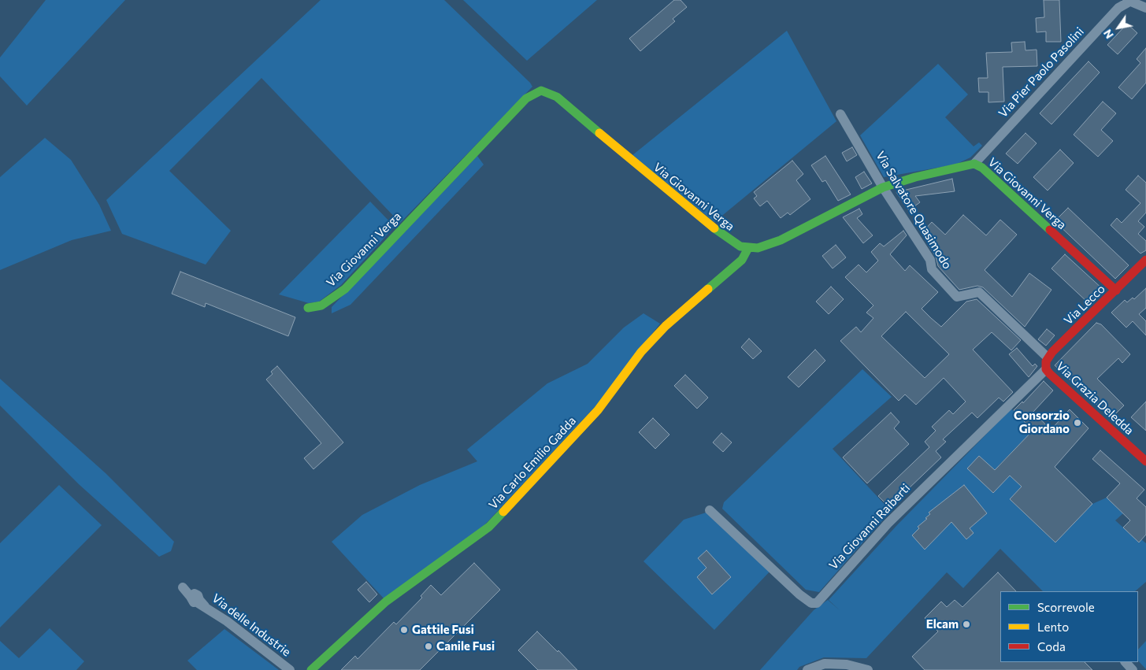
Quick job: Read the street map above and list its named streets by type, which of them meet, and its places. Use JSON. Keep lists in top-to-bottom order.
{
  "streets": {
    "street": [
      "Via Pier Paolo Pasolini",
      "Via Giovanni Verga",
      "Via Salvatore Quasimodo",
      "Via Lecco",
      "Via Grazia Deledda",
      "Via Carlo Emilio Gadda",
      "Via Giovanni Raiberti",
      "Via delle Industrie"
    ]
  },
  "crossings": [
    ["Via Pier Paolo Pasolini", "Via Giovanni Verga"],
    ["Via Giovanni Verga", "Via Salvatore Quasimodo"],
    ["Via Giovanni Verga", "Via Lecco"],
    ["Via Giovanni Verga", "Via Carlo Emilio Gadda"],
    ["Via Salvatore Quasimodo", "Via Lecco"],
    ["Via Grazia Deledda", "Via Giovanni Raiberti"]
  ],
  "places": [
    "Consorzio Giordano",
    "Elcam",
    "Gattile Fusi",
    "Canile Fusi"
  ],
  "legend": ["Scorrevole", "Lento", "Coda"],
  "north": "bottom left"
}
